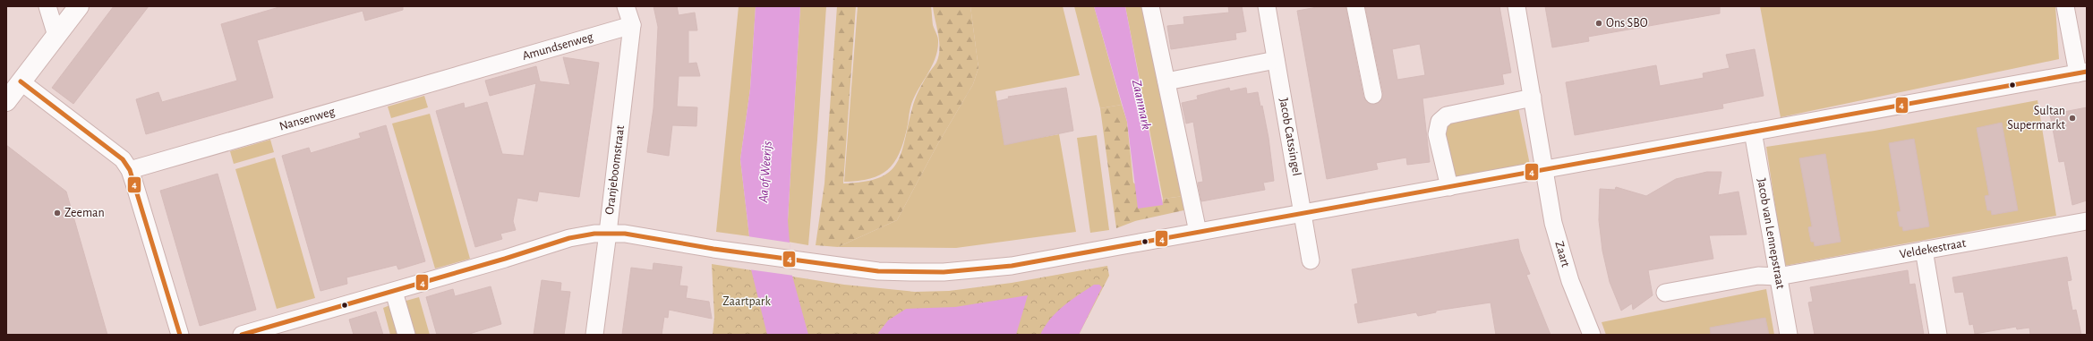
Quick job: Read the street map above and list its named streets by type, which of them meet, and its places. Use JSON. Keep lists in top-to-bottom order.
{
  "streets": {
    "street": [
      "Amundsenweg",
      "Nansenweg",
      "Jacob Catssingel",
      "Oranjeboomstraat",
      "Jacob van Lennepstraat",
      "Veldekestraat",
      "Zaart"
    ]
  },
  "crossings": [
    ["Amundsenweg", "Nansenweg"],
    ["Amundsenweg", "Oranjeboomstraat"],
    ["Jacob van Lennepstraat", "Veldekestraat"]
  ],
  "water": ["Zaanmark", "Aa of Weerijs"],
  "parks": ["Zaartpark"],
  "places": ["Ons SBO", "Sultan Supermarkt", "Zeeman"],
  "lines": ["transit line 4"]
}
